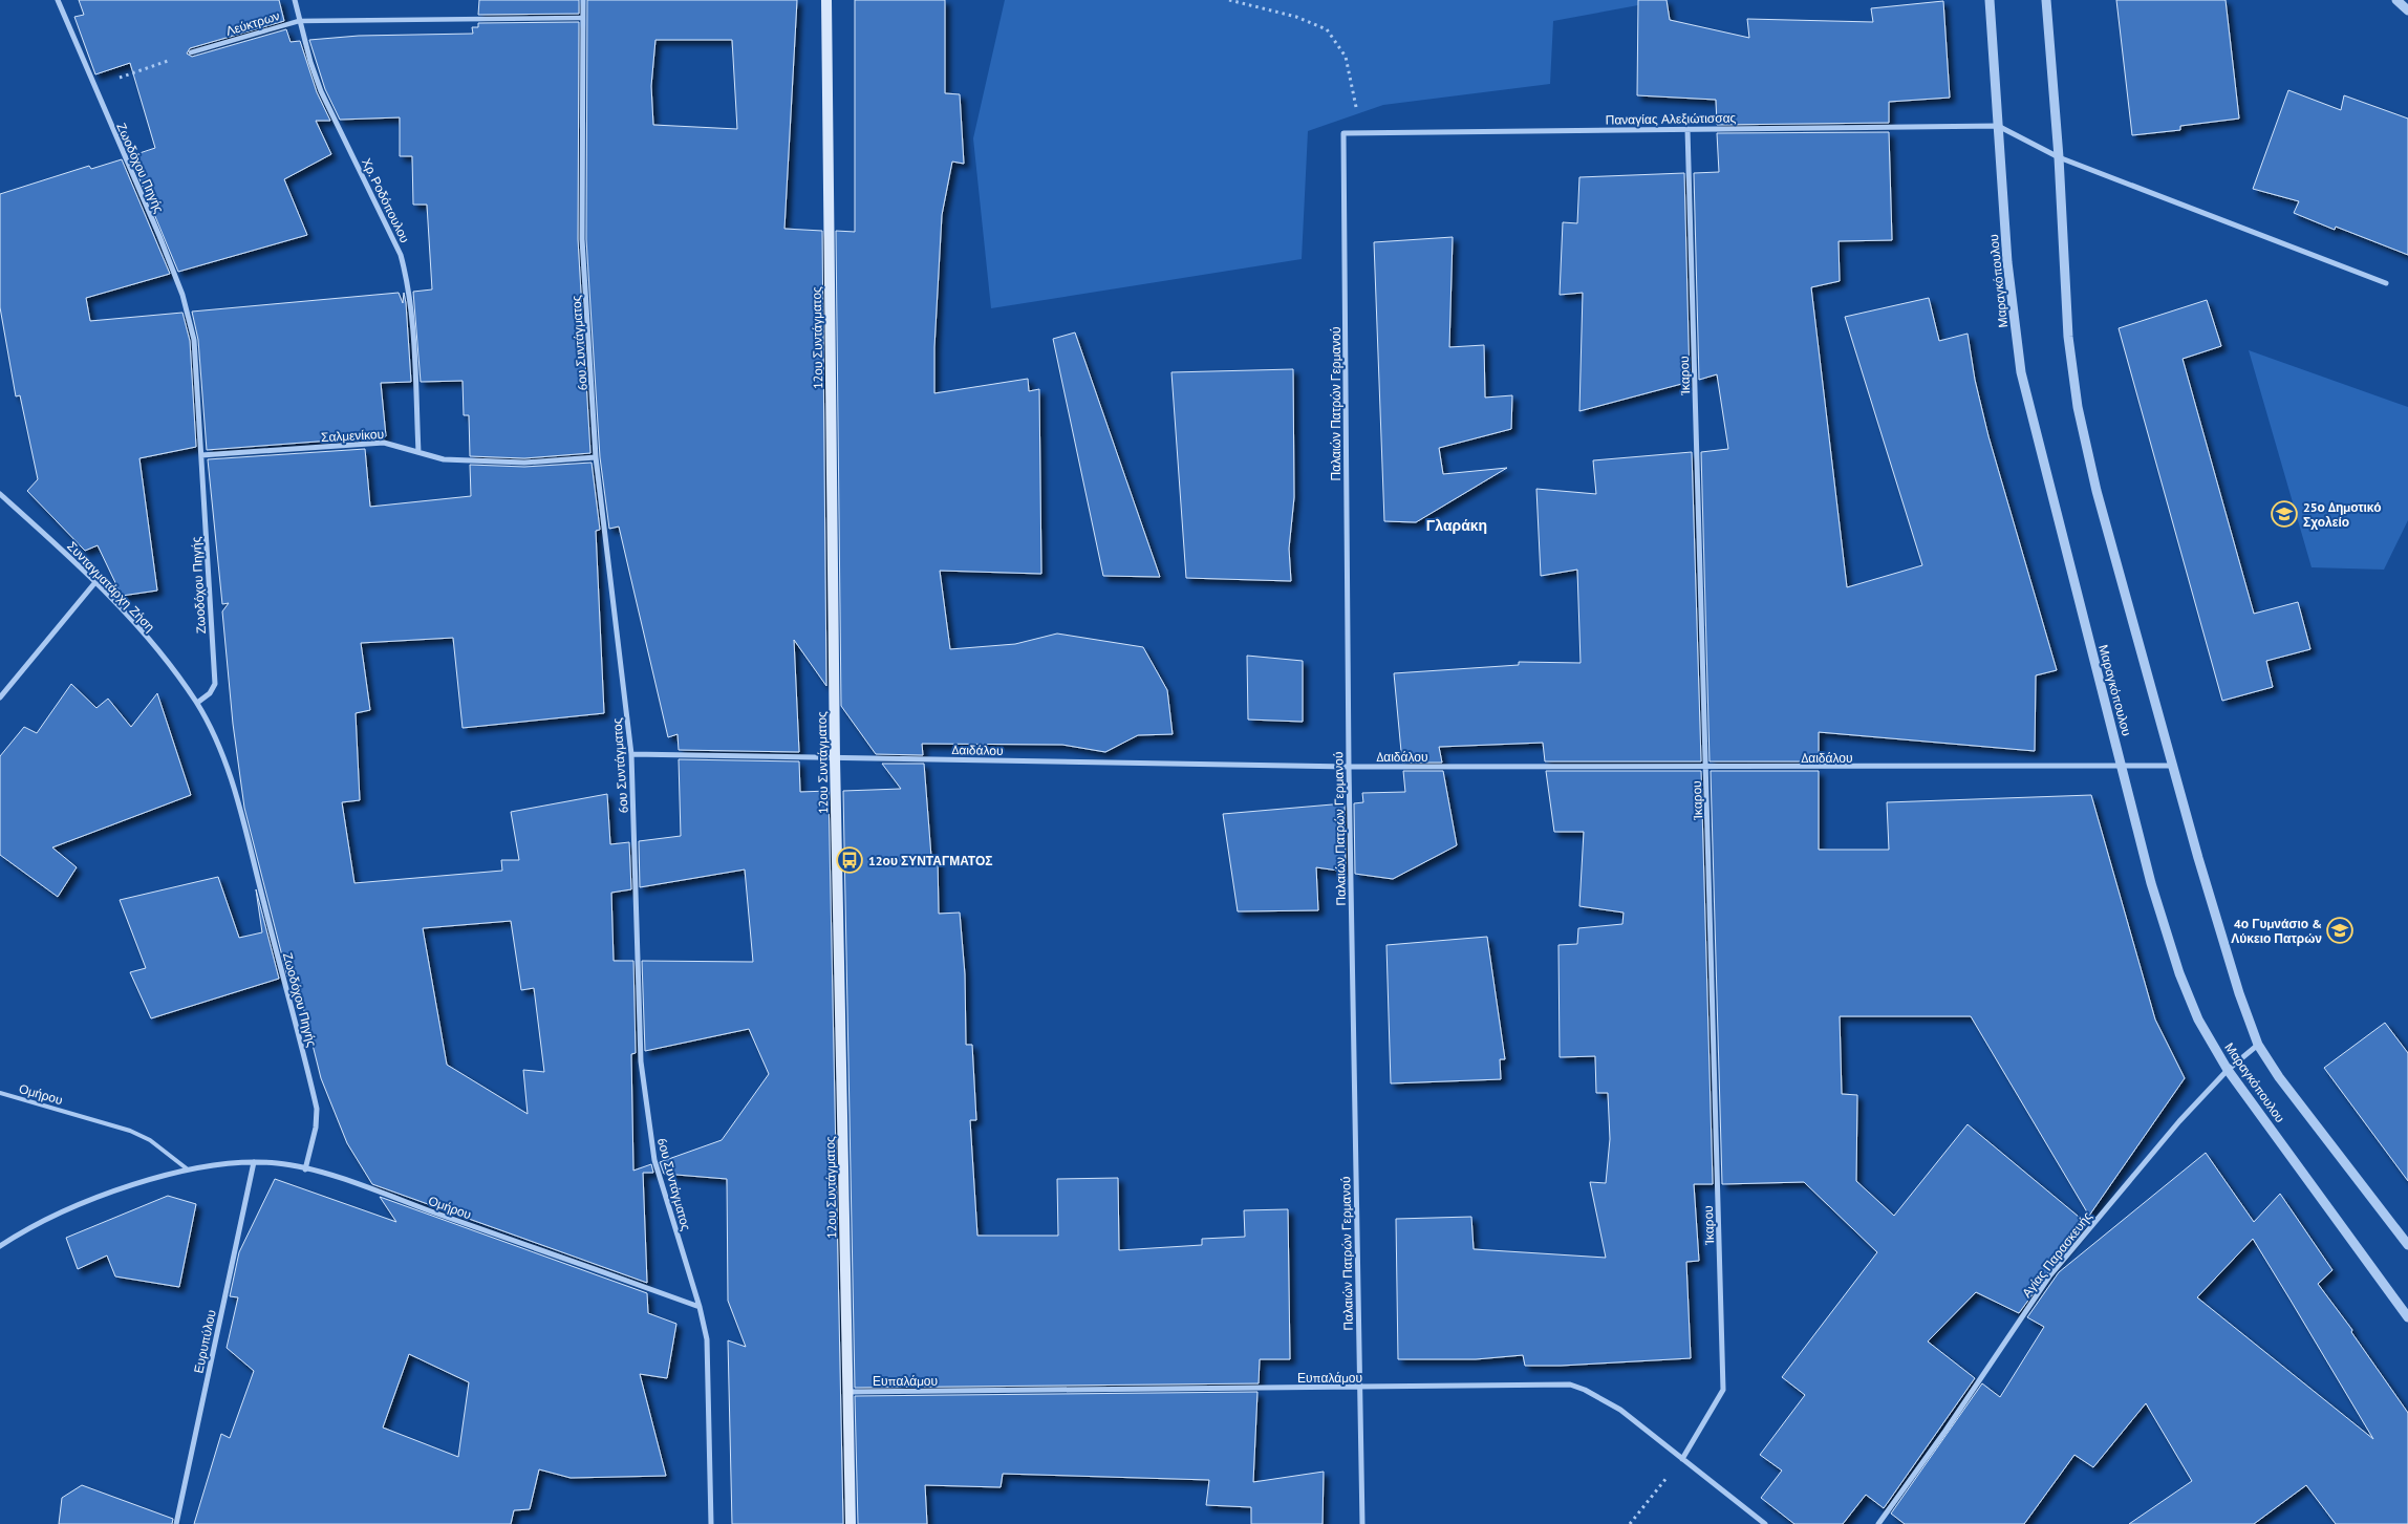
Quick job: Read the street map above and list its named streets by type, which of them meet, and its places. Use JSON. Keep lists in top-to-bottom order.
{
  "streets": {
    "main road": ["12ου Συντάγματος"],
    "street": [
      "Λεύκτρων",
      "Παναγίας Αλεξιώτισσας",
      "Ζωοδόχου Πηγής",
      "Χρ. Ροδόπουλου",
      "Μαραγκόπουλου",
      "6ου Συντάγματος",
      "Ίκαρου",
      "Παλαιών Πατρών Γερμανού",
      "Σαλμενίκου",
      "Συνταγματάρχη Ζήση",
      "Δαιδάλου",
      "Ομήρου",
      "Αγίας Παρασκευής",
      "Ευρυπύλου",
      "Ευπαλάμου"
    ]
  },
  "crossings": [
    ["Λεύκτρων", "Χρ. Ροδόπουλου"],
    ["Λεύκτρων", "6ου Συντάγματος"],
    ["Παναγίας Αλεξιώτισσας", "Μαραγκόπουλου"],
    ["Παναγίας Αλεξιώτισσας", "Ίκαρου"],
    ["Παναγίας Αλεξιώτισσας", "Παλαιών Πατρών Γερμανού"],
    ["Ζωοδόχου Πηγής", "Σαλμενίκου"],
    ["Ζωοδόχου Πηγής", "Συνταγματάρχη Ζήση"],
    ["Ζωοδόχου Πηγής", "Ομήρου"],
    ["Χρ. Ροδόπουλου", "Σαλμενίκου"],
    ["Μαραγκόπουλου", "Δαιδάλου"],
    ["Μαραγκόπουλου", "Αγίας Παρασκευής"],
    ["12ου Συντάγματος", "Δαιδάλου"],
    ["12ου Συντάγματος", "Ευπαλάμου"],
    ["6ου Συντάγματος", "Σαλμενίκου"],
    ["6ου Συντάγματος", "Δαιδάλου"],
    ["6ου Συντάγματος", "Ομήρου"],
    ["Ίκαρου", "Δαιδάλου"],
    ["Ίκαρου", "Ευπαλάμου"],
    ["Παλαιών Πατρών Γερμανού", "Δαιδάλου"],
    ["Παλαιών Πατρών Γερμανού", "Ευπαλάμου"],
    ["Ομήρου", "Ευρυπύλου"]
  ],
  "districts": ["Γλαράκη"],
  "places": {
    "school or university": ["25ο Δημοτικό Σχολείο", "4ο Γυμνάσιο & Λύκειο Πατρών"],
    "bus stop": ["12ου ΣΥΝΤΑΓΜΑΤΟΣ"]
  }
}
